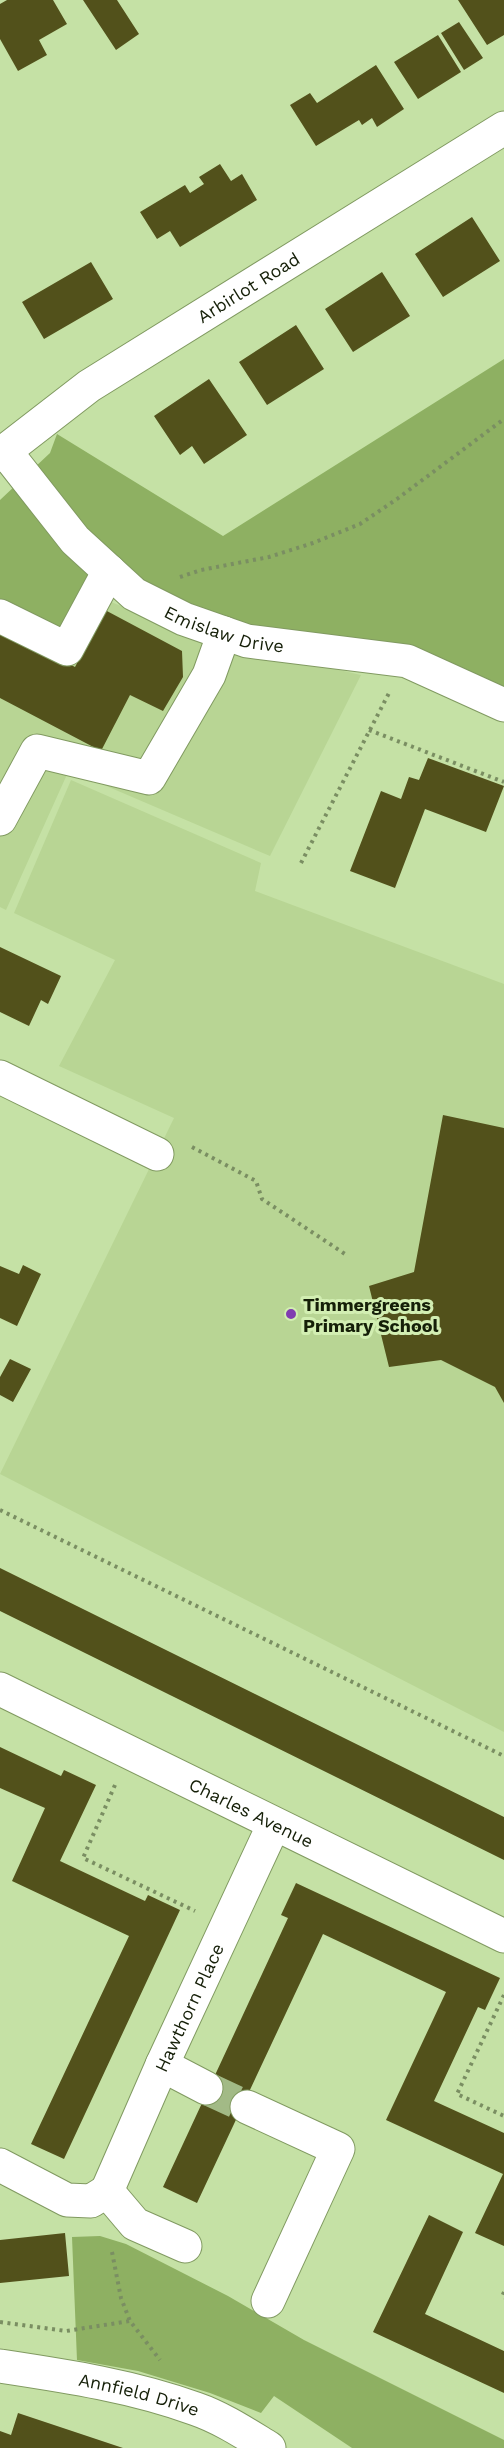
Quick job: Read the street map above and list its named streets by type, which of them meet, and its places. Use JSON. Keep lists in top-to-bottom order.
{
  "streets": {
    "street": [
      "Arbirlot Road",
      "Emislaw Drive",
      "Charles Avenue",
      "Hawthorn Place",
      "Annfield Drive"
    ]
  },
  "crossings": [
    ["Arbirlot Road", "Emislaw Drive"],
    ["Charles Avenue", "Hawthorn Place"]
  ],
  "places": ["Timmergreens Primary School"]
}
